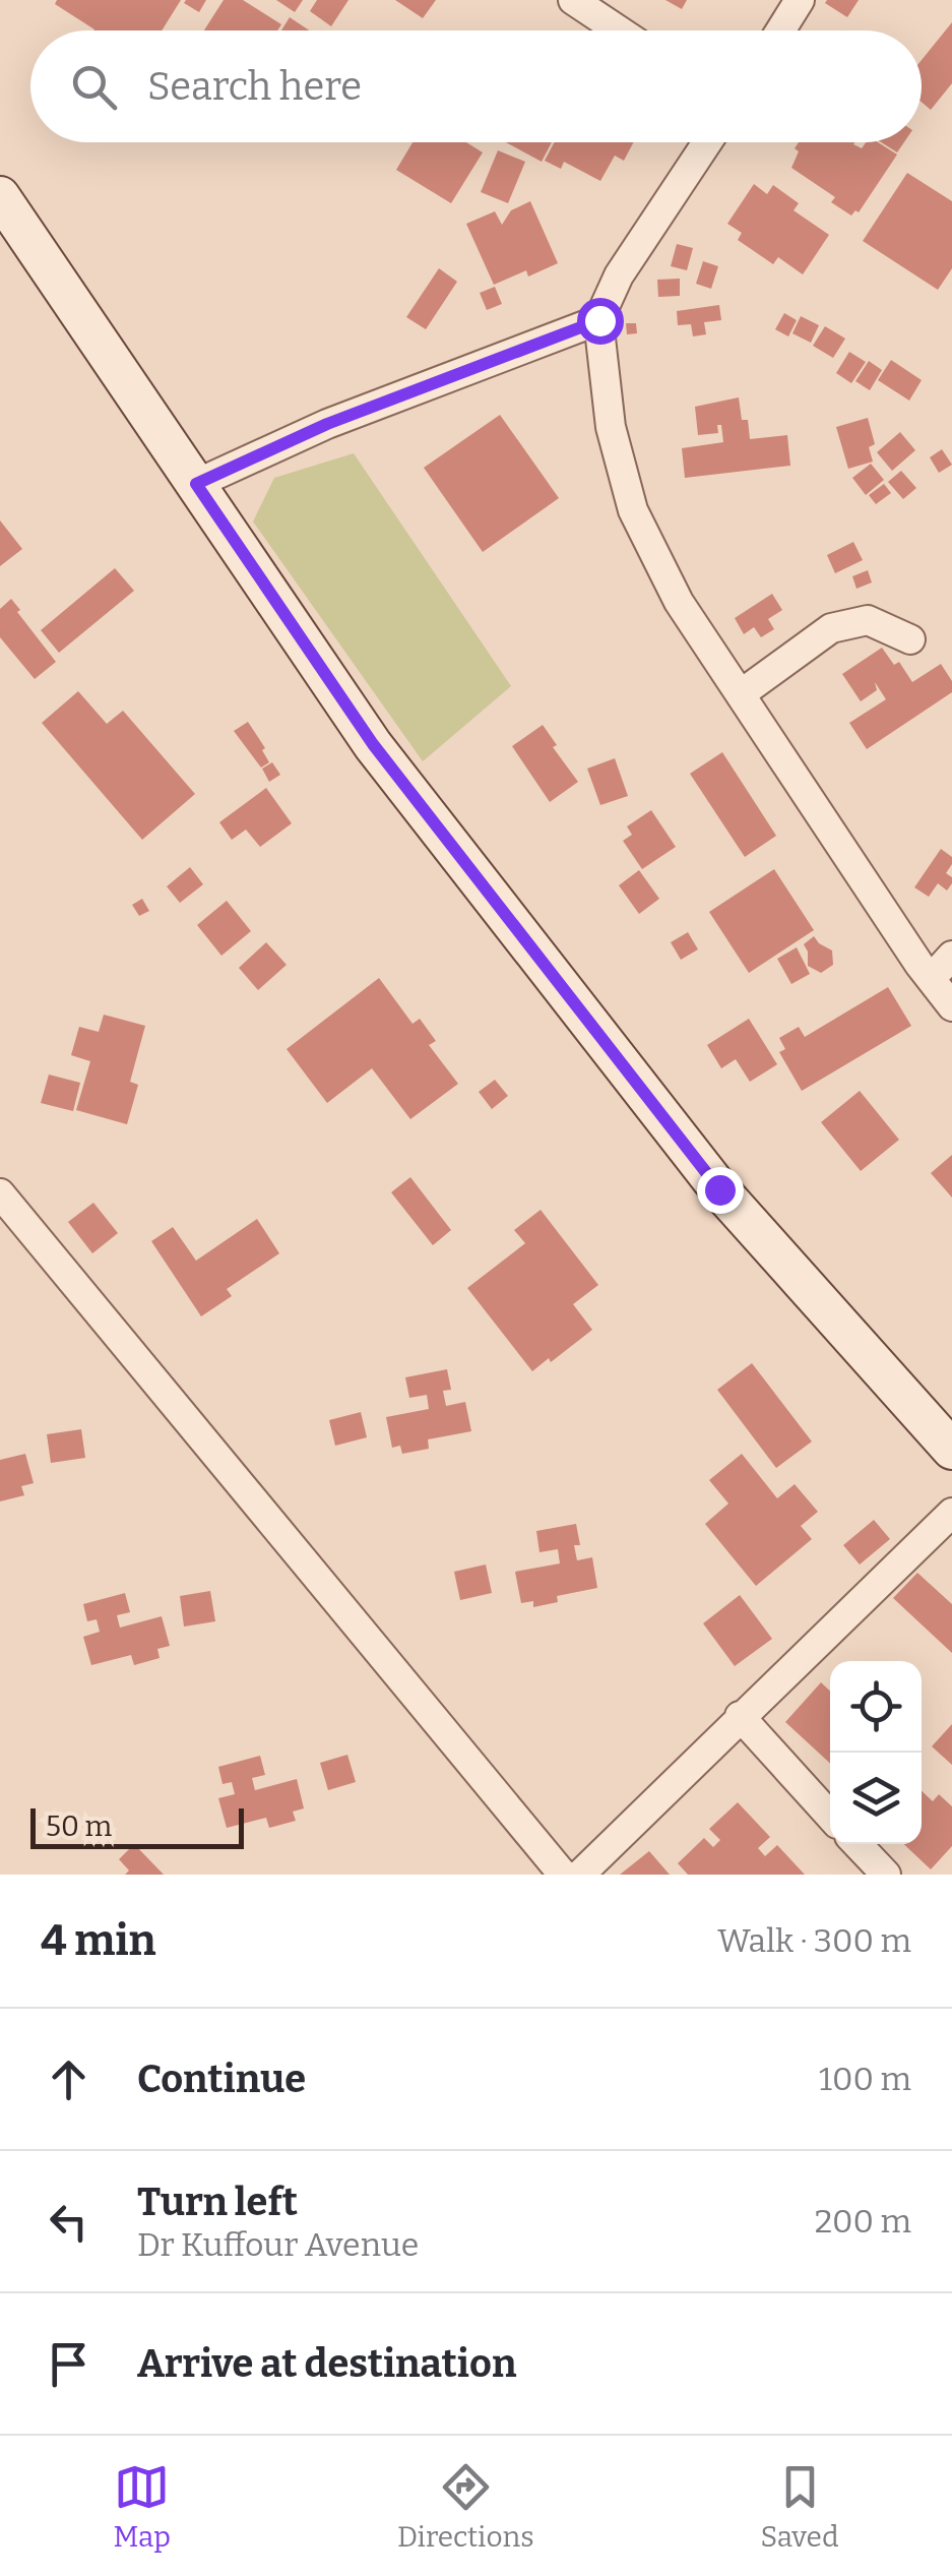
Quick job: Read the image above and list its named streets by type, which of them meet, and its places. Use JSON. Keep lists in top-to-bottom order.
{
  "scale_bar": "50 m",
  "page": {
    "search": "Search here",
    "scale": "50 m",
    "heading": ["4 min", "Walk · 300 m"],
    "list": [
      ["Continue", "100 m"],
      ["Turn left", "Dr Kuffour Avenue", "200 m"],
      "Arrive at destination"
    ],
    "nav": ["Map", "Directions", "Saved"]
  }
}
